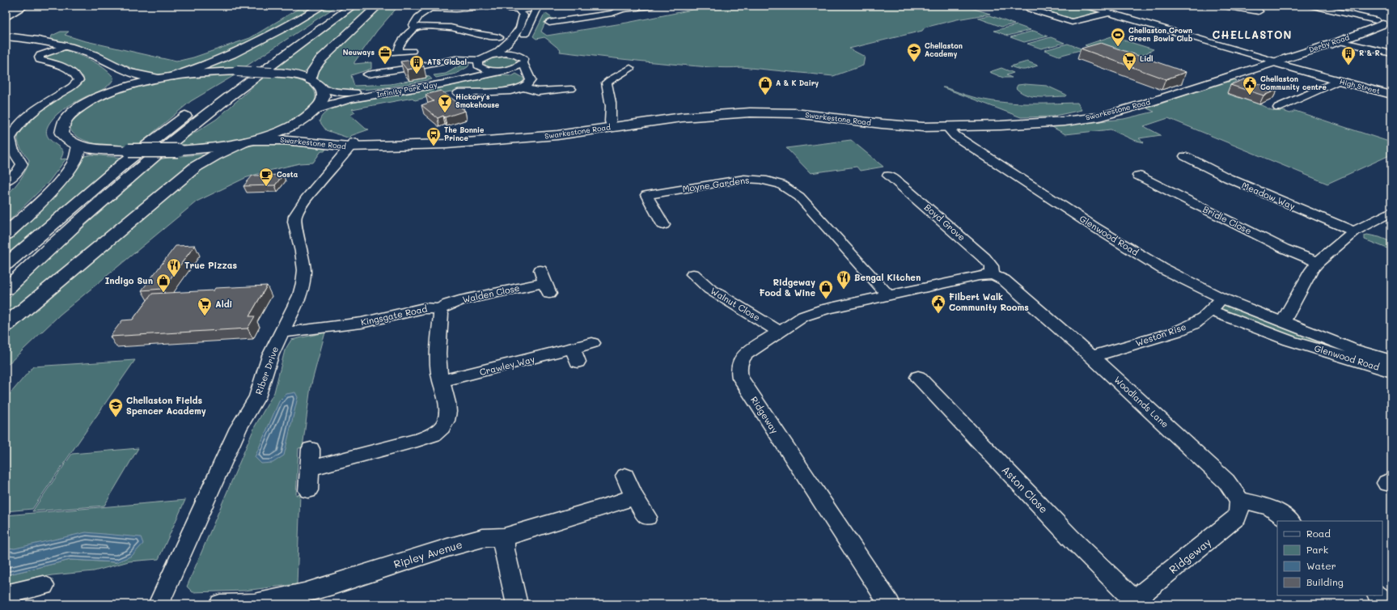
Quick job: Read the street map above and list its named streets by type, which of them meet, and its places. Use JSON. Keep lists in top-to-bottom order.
{
  "streets": {
    "main road": ["Derby Road", "Swarkestone Road"],
    "street": [
      "High Street",
      "Infinity Park Way",
      "Moyne Gardens",
      "Meadow Way",
      "Bridle Close",
      "Boyd Grove",
      "Glenwood Road",
      "Walden Close",
      "Walnut Close",
      "Kingsgate Road",
      "Weston Rise",
      "Crawley Way",
      "Riber Drive",
      "Woodlands Lane",
      "Ridgeway",
      "Aston Close",
      "Ripley Avenue"
    ]
  },
  "crossings": [
    ["Derby Road", "High Street"],
    ["Derby Road", "Swarkestone Road"],
    ["High Street", "Swarkestone Road"],
    ["Infinity Park Way", "Swarkestone Road"],
    ["Swarkestone Road", "Glenwood Road"],
    ["Swarkestone Road", "Riber Drive"],
    ["Moyne Gardens", "Ridgeway"],
    ["Boyd Grove", "Woodlands Lane"],
    ["Boyd Grove", "Ridgeway"],
    ["Glenwood Road", "Weston Rise"],
    ["Walden Close", "Kingsgate Road"],
    ["Walnut Close", "Ridgeway"],
    ["Kingsgate Road", "Crawley Way"],
    ["Kingsgate Road", "Riber Drive"],
    ["Weston Rise", "Woodlands Lane"],
    ["Woodlands Lane", "Ridgeway"],
    ["Ridgeway", "Aston Close"]
  ],
  "districts": ["CHELLASTON"],
  "places": {
    "sports": ["Chellaston Crown Green Bowls Club"],
    "school or university": ["Chellaston Academy", "Chellaston Fields Spencer Academy"],
    "office": ["Neuways"],
    "building": ["R & R", "ATS Global"],
    "supermarket": ["Lidl", "Aldi"],
    "shop": ["A & K Dairy", "Indigo Sun", "Ridgeway Food & Wine"],
    "public building": ["Chellaston Community centre", "Filbert Walk Community Rooms"],
    "bar": ["Hickory's Smokehouse"],
    "bus stop": ["The Bonnie Prince"],
    "cafe": ["Costa"],
    "restaurant": ["True Pizzas", "Bengal Kitchen"]
  },
  "legend": [
    "Road",
    "Park",
    "Water",
    "Building"
  ]
}
